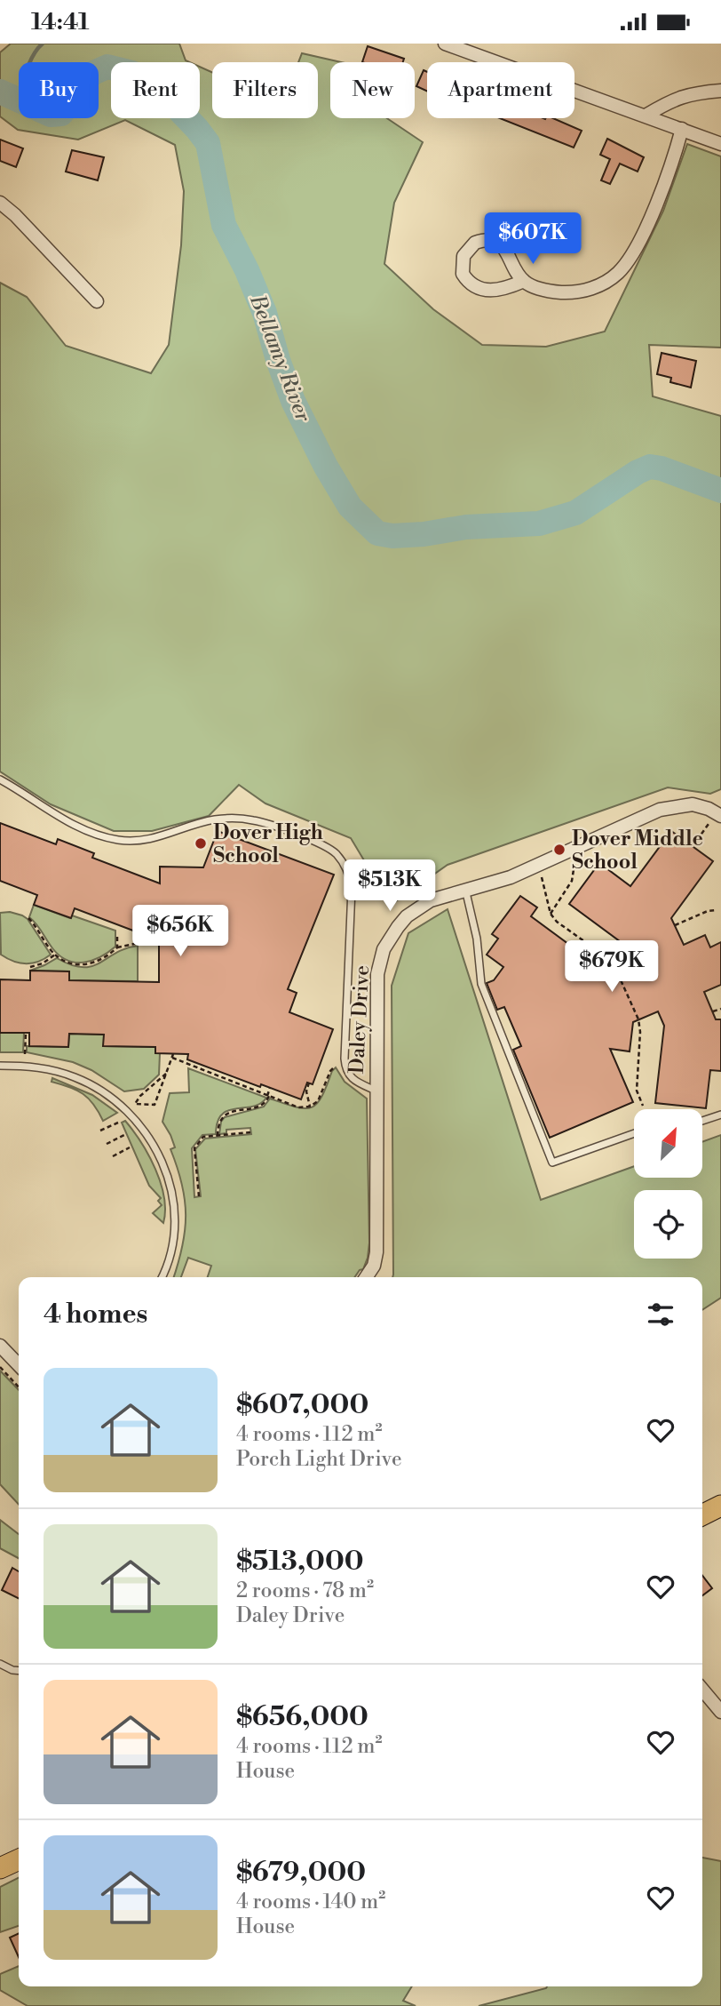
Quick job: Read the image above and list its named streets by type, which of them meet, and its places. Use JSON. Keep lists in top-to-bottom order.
{
  "streets": {
    "street": ["Daley Drive"]
  },
  "water": ["Bellamy River"],
  "places": ["Dover High School", "Dover Middle School"],
  "north": "top right",
  "page": {
    "status": "14:41",
    "chip": [
      "Buy",
      "Rent",
      "Filters",
      "New",
      "Apartment"
    ],
    "price": [
      "$607K",
      "$513K",
      "$656K",
      "$679K"
    ],
    "heading": "4 homes",
    "list": [
      {
        "name": "$607,000",
        "note": "4 rooms · 112 m² · Porch Light Drive"
      },
      {
        "name": "$513,000",
        "note": "2 rooms · 78 m² · Daley Drive"
      },
      {
        "name": "$656,000",
        "note": "4 rooms · 112 m² · House"
      },
      {
        "name": "$679,000",
        "note": "4 rooms · 140 m² · House"
      }
    ]
  }
}
